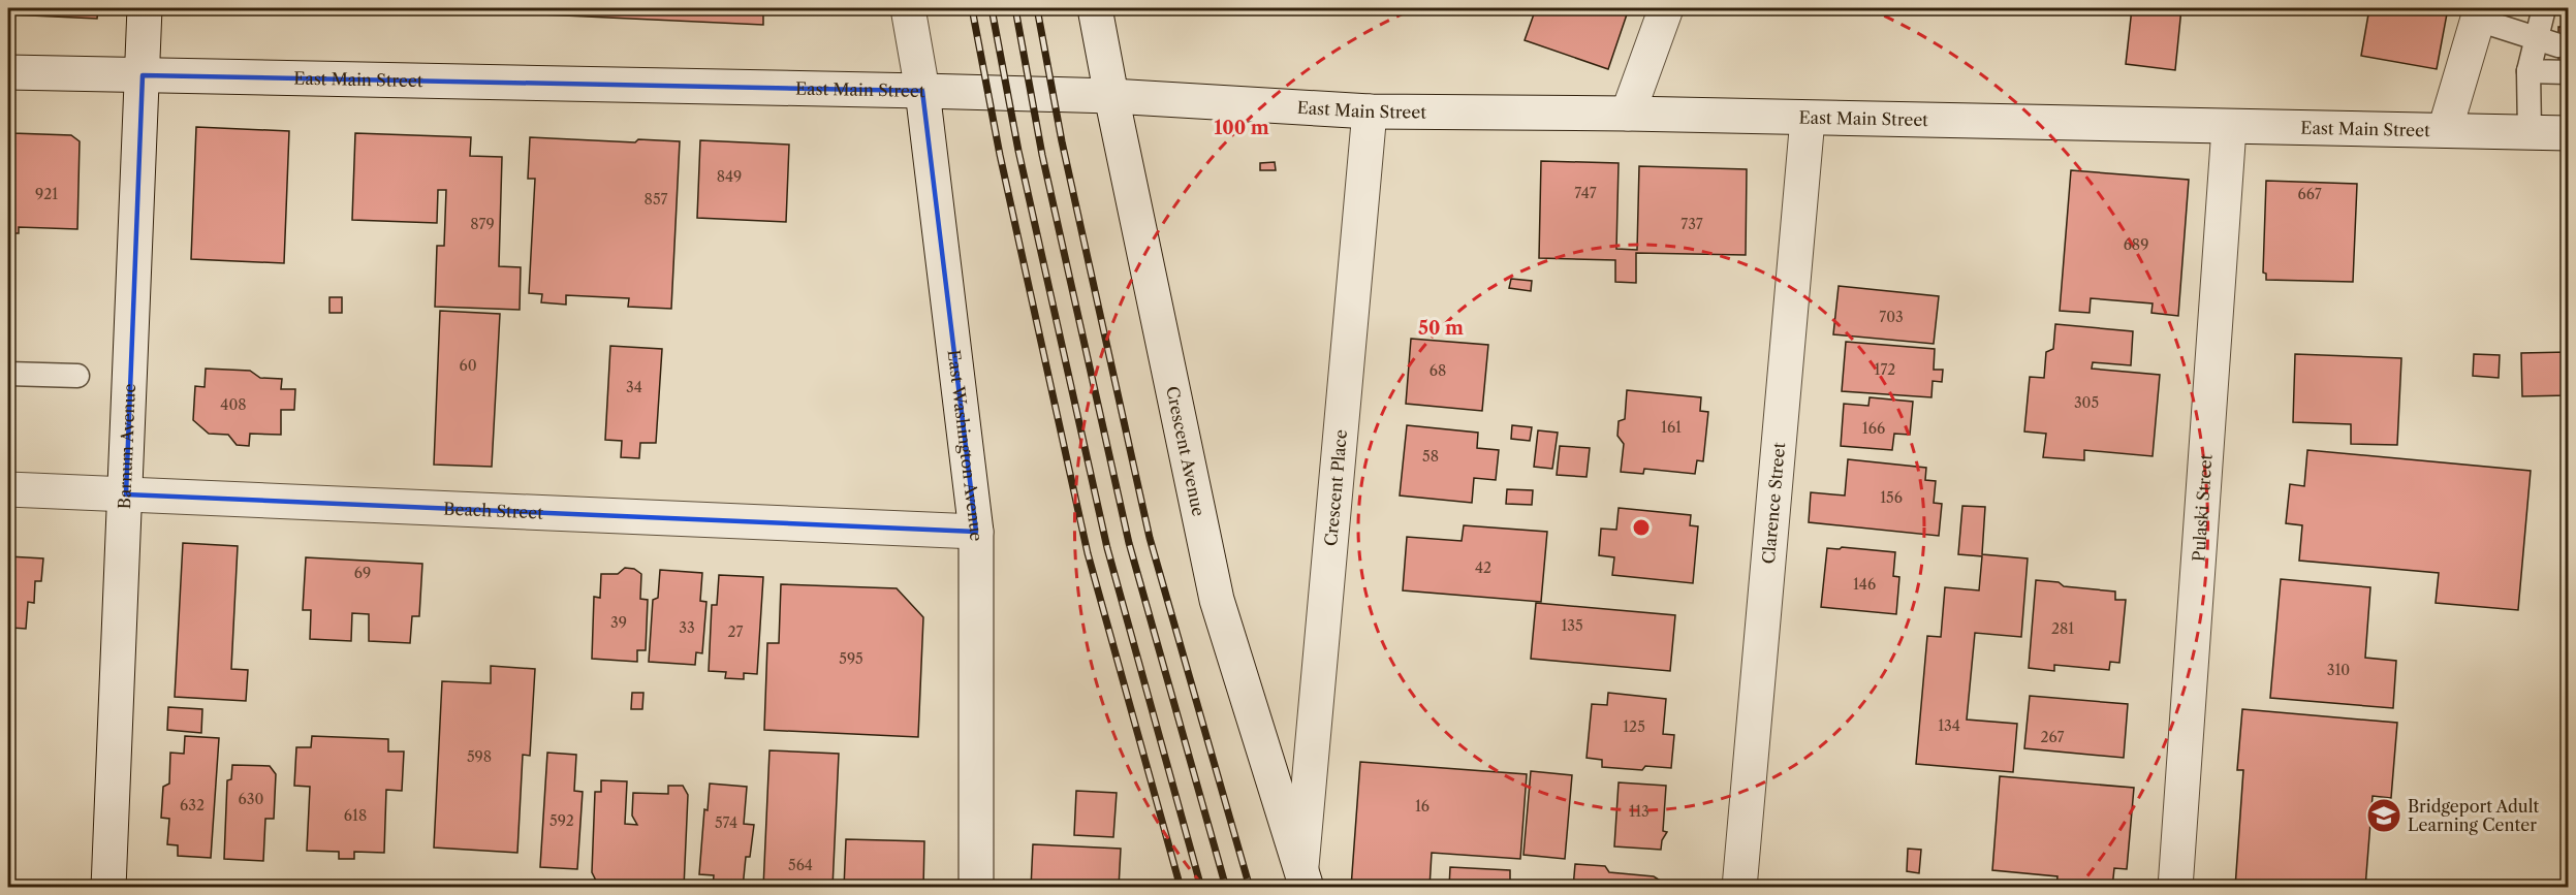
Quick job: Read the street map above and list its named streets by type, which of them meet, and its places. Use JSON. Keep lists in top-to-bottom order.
{
  "streets": {
    "street": [
      "East Main Street",
      "East Washington Avenue",
      "Barnum Avenue",
      "Crescent Avenue",
      "Crescent Place",
      "Clarence Street",
      "Pulaski Street",
      "Beach Street"
    ]
  },
  "crossings": [
    ["East Main Street", "East Washington Avenue"],
    ["East Main Street", "Barnum Avenue"],
    ["East Main Street", "Crescent Avenue"],
    ["East Main Street", "Crescent Place"],
    ["East Main Street", "Clarence Street"],
    ["East Main Street", "Pulaski Street"],
    ["East Washington Avenue", "Beach Street"],
    ["Barnum Avenue", "Beach Street"],
    ["Crescent Avenue", "Crescent Place"]
  ],
  "places": {
    "school or university": ["Bridgeport Adult Learning Center"]
  },
  "house_numbers": [
    "849",
    "747",
    "921",
    "667",
    "857",
    "879",
    "737",
    "689",
    "703",
    "60",
    "172",
    "68",
    "34",
    "305",
    "408",
    "161",
    "166",
    "58",
    "156",
    "42",
    "69",
    "146",
    "39",
    "135",
    "33",
    "281",
    "27",
    "595",
    "310",
    "134",
    "125",
    "267",
    "598",
    "630",
    "632",
    "16",
    "113",
    "618",
    "592",
    "574",
    "564"
  ],
  "rings": ["100 m", "50 m"]
}
